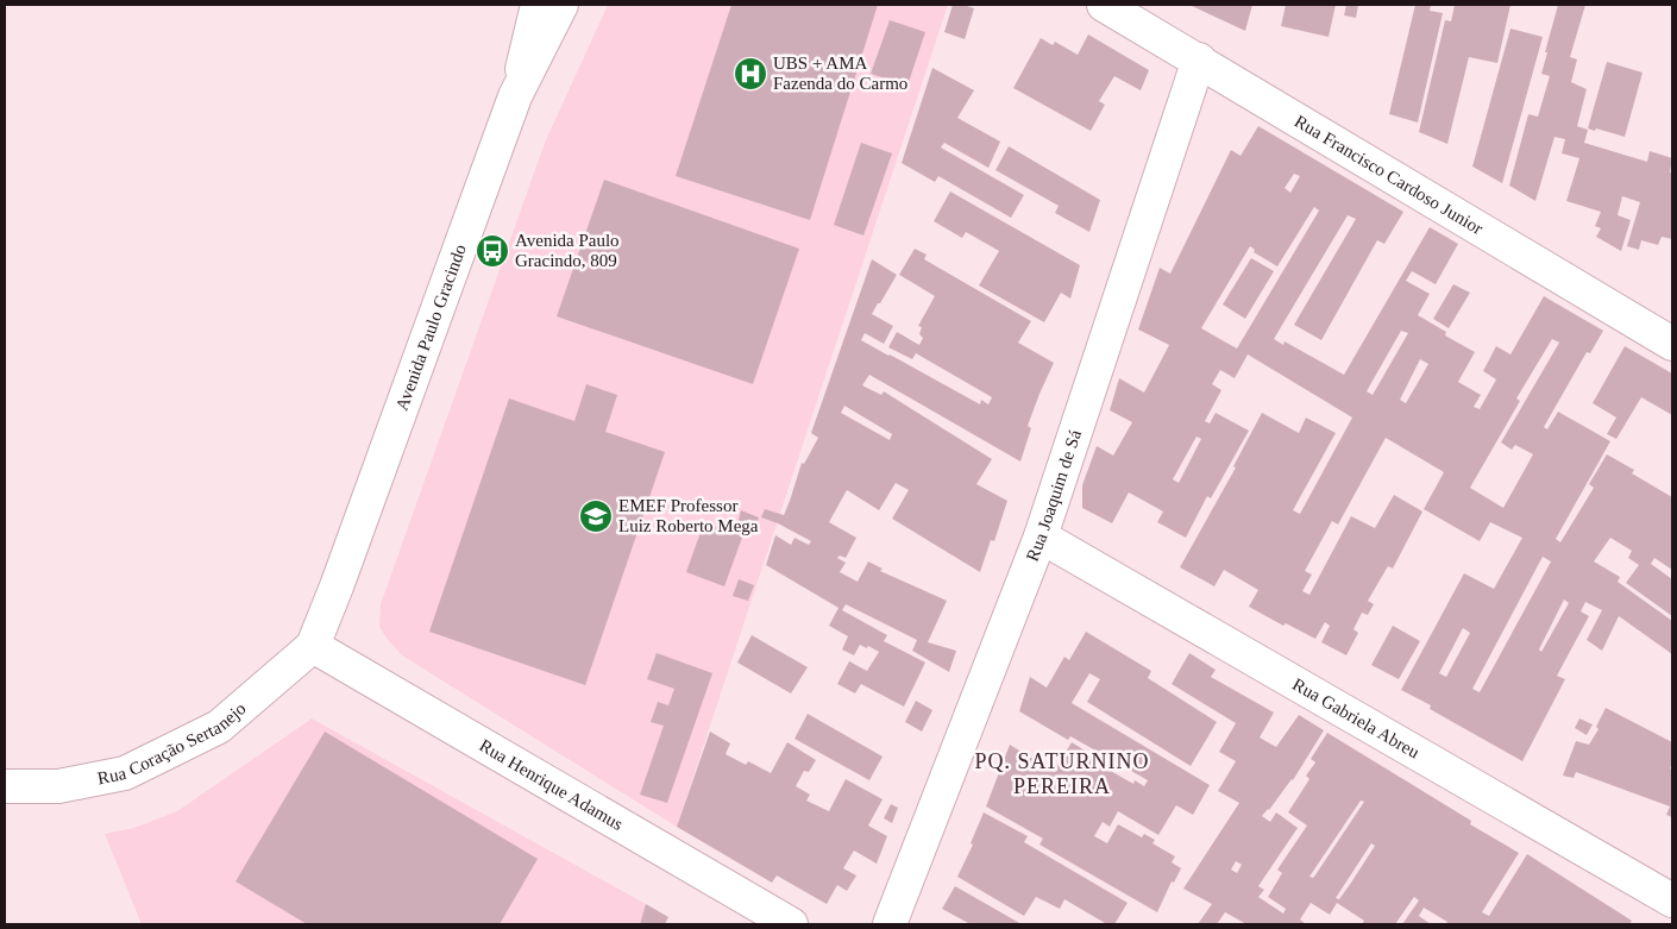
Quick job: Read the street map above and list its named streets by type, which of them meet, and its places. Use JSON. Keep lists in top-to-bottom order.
{
  "streets": {
    "street": [
      "Rua Francisco Cardoso Junior",
      "Avenida Paulo Gracindo",
      "Rua Joaquim de Sá",
      "Rua Gabriela Abreu",
      "Rua Coração Sertanejo",
      "Rua Henrique Adamus"
    ]
  },
  "crossings": [
    ["Rua Francisco Cardoso Junior", "Rua Joaquim de Sá"],
    ["Avenida Paulo Gracindo", "Rua Coração Sertanejo"],
    ["Avenida Paulo Gracindo", "Rua Henrique Adamus"],
    ["Rua Joaquim de Sá", "Rua Gabriela Abreu"],
    ["Rua Coração Sertanejo", "Rua Henrique Adamus"]
  ],
  "districts": ["PQ. SATURNINO PEREIRA"],
  "places": {
    "hospital": ["UBS + AMA Fazenda do Carmo"],
    "bus stop": ["Avenida Paulo Gracindo, 809"],
    "school or university": ["EMEF Professor Luiz Roberto Mega"]
  }
}
